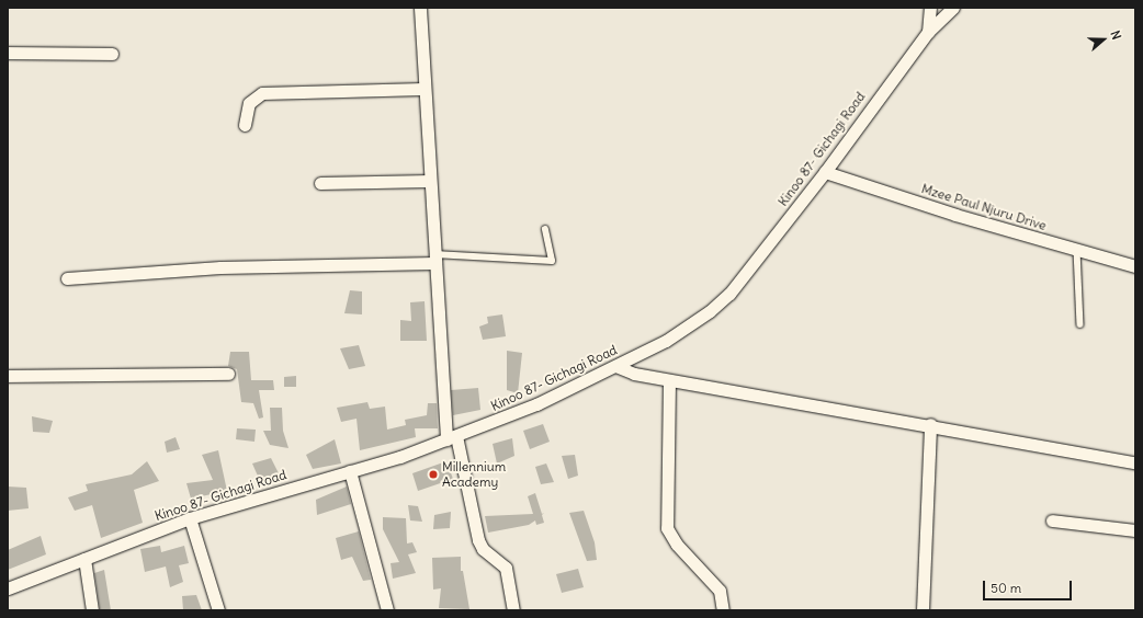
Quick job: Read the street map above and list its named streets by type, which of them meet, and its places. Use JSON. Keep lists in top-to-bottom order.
{
  "streets": {
    "street": ["Kinoo 87- Gichagi Road", "Mzee Paul Njuru Drive"]
  },
  "crossings": [
    ["Kinoo 87- Gichagi Road", "Mzee Paul Njuru Drive"]
  ],
  "places": ["Millennium Academy"],
  "scale_bar": "50 m",
  "north": "right"
}
